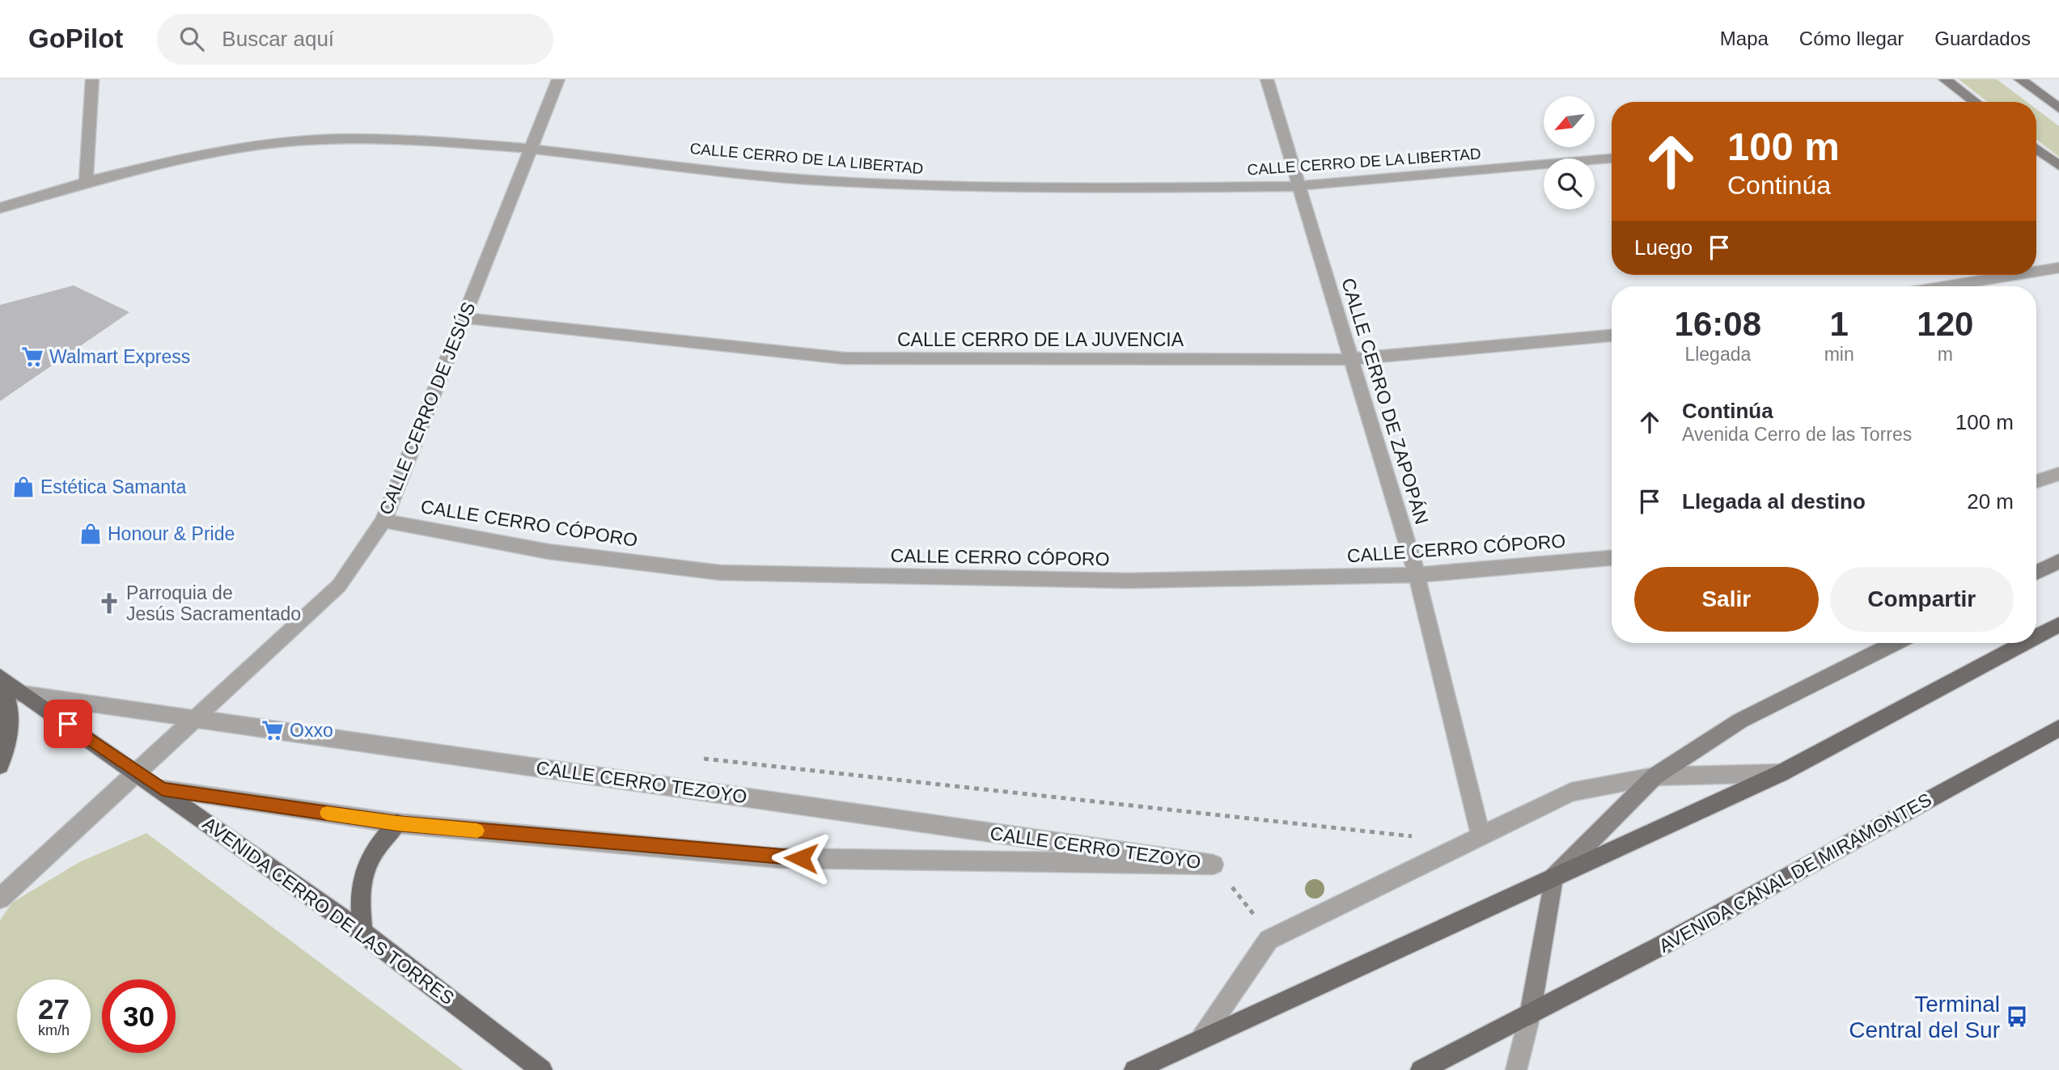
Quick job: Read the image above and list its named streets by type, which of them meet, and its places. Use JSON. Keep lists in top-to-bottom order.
{
  "streets": {
    "main road": ["AVENIDA CANAL DE MIRAMONTES", "AVENIDA CERRO DE LAS TORRES"],
    "street": [
      "CALLE CERRO DE LA LIBERTAD",
      "CALLE CERRO DE LA JUVENCIA",
      "CALLE CERRO DE ZAPOPÁN",
      "CALLE CERRO DE JESÚS",
      "CALLE CERRO CÓPORO",
      "CALLE CERRO TEZOYO"
    ]
  },
  "crossings": [
    ["CALLE CERRO DE LA LIBERTAD", "CALLE CERRO DE ZAPOPÁN"],
    ["CALLE CERRO DE LA LIBERTAD", "CALLE CERRO DE JESÚS"],
    ["CALLE CERRO DE LA JUVENCIA", "CALLE CERRO DE ZAPOPÁN"],
    ["CALLE CERRO DE LA JUVENCIA", "CALLE CERRO DE JESÚS"],
    ["CALLE CERRO DE ZAPOPÁN", "CALLE CERRO CÓPORO"],
    ["CALLE CERRO DE JESÚS", "CALLE CERRO CÓPORO"],
    ["CALLE CERRO DE JESÚS", "AVENIDA CERRO DE LAS TORRES"],
    ["CALLE CERRO TEZOYO", "AVENIDA CERRO DE LAS TORRES"]
  ],
  "places": {
    "supermarket": ["Walmart Express", "Oxxo"],
    "shop": ["Estética Samanta", "Honour & Pride"],
    "church": ["Parroquia de Jesús Sacramentado"],
    "bus stop": ["Terminal Central del Sur"]
  },
  "north": "bottom left",
  "page": {
    "header": "GoPilot",
    "search": "Buscar aquí",
    "nav": ["Mapa", "Cómo llegar", "Guardados"],
    "turn": ["100 m", "Continúa"],
    "then": "Luego",
    "eta": [
      "16:08",
      "Llegada",
      "1",
      "min",
      "120",
      "m"
    ],
    "list": [
      {
        "name": "Continúa",
        "note": "Avenida Cerro de las Torres",
        "value": "100 m"
      },
      {
        "name": "Llegada al destino",
        "value": "20 m"
      }
    ],
    "buttons": ["Salir", "Compartir"],
    "speed": "27 km/h",
    "limit": "30"
  }
}
